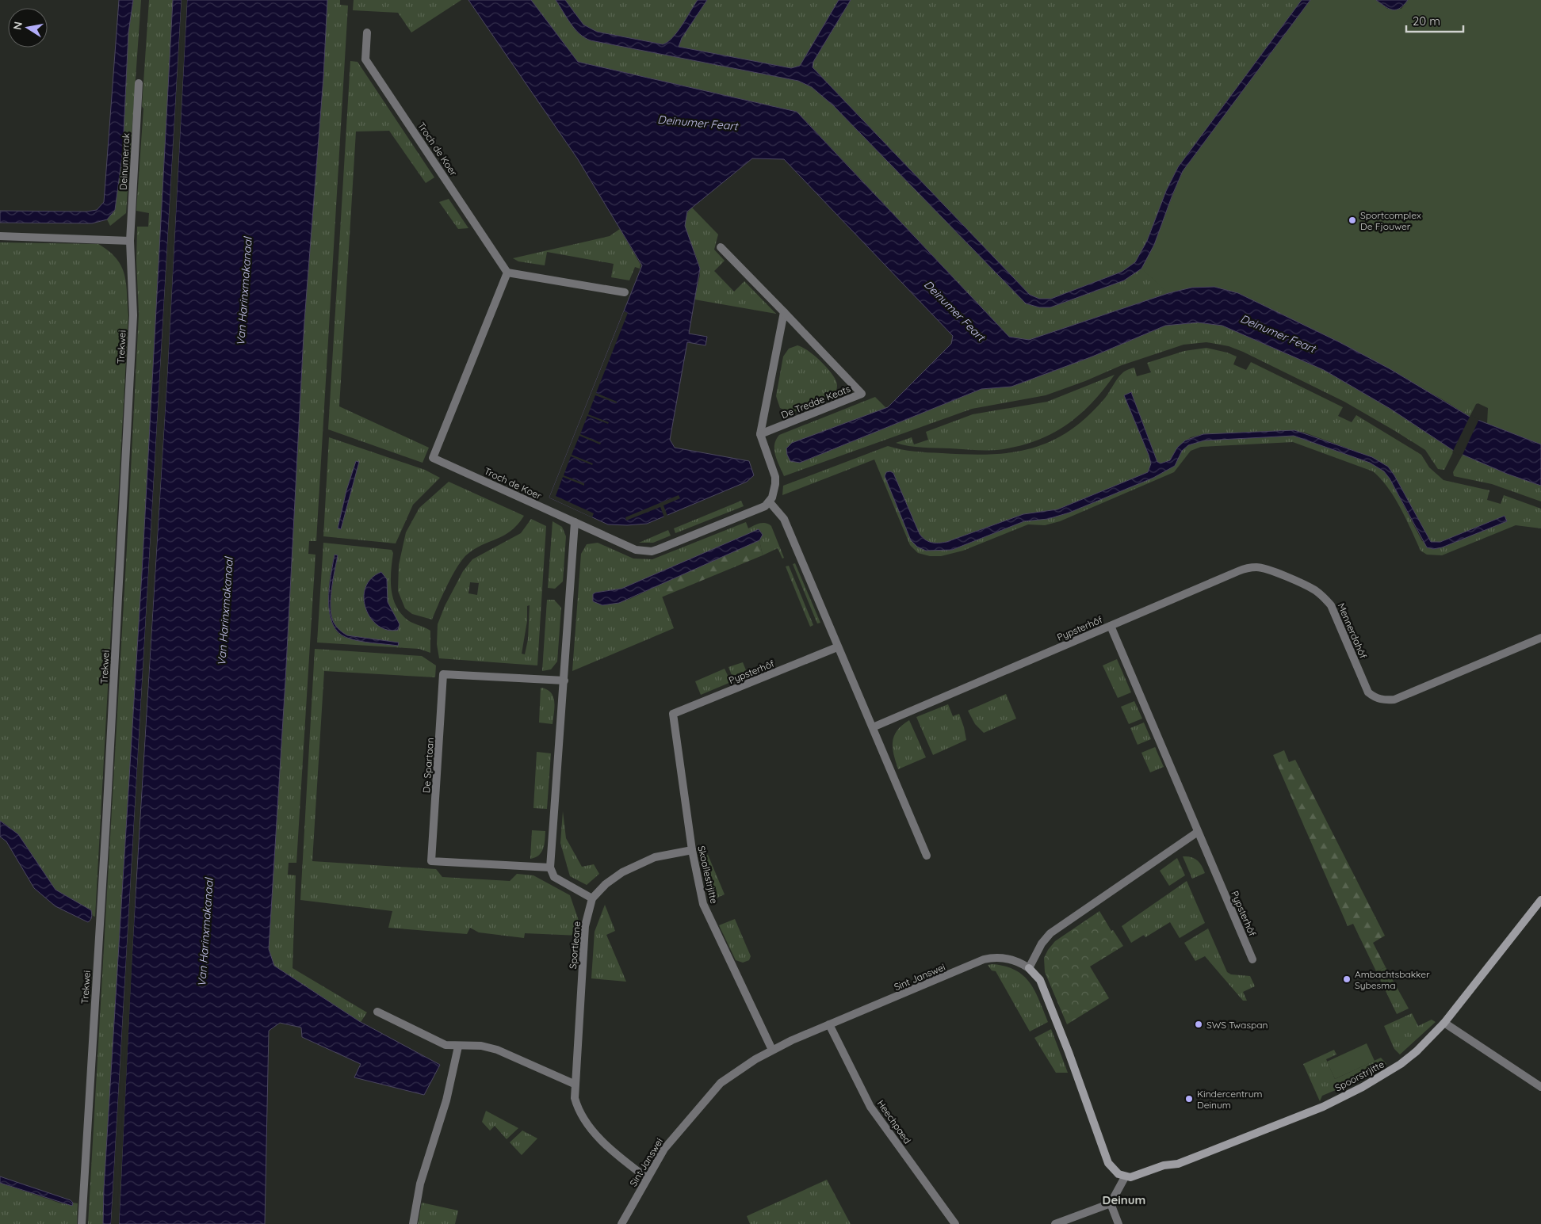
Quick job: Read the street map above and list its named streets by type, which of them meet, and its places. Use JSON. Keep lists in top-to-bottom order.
{
  "streets": {
    "street": [
      "Troch de Koer",
      "Deinumerrak",
      "Trekwei",
      "De Tredde Keats",
      "Pypsterhôf",
      "Mennerdahôf",
      "De Spartaan",
      "Skoallestrjitte",
      "Sportleane",
      "Sint Janswei",
      "Spoorstrjitte",
      "Heechpaed"
    ]
  },
  "crossings": [
    ["Deinumerrak", "Trekwei"],
    ["Pypsterhôf", "Mennerdahôf"],
    ["Pypsterhôf", "Skoallestrjitte"],
    ["Skoallestrjitte", "Sportleane"],
    ["Skoallestrjitte", "Sint Janswei"],
    ["Sportleane", "Sint Janswei"],
    ["Sint Janswei", "Spoorstrjitte"],
    ["Sint Janswei", "Heechpaed"]
  ],
  "districts": ["Deinum"],
  "water": ["Deinumer Feart", "Van Harinxmakanaal"],
  "places": [
    "Sportcomplex De Fjouwer",
    "Ambachtsbakker Sybesma",
    "SWS Twaspan",
    "Kindercentrum Deinum"
  ],
  "scale_bar": "20 m",
  "north": "left"
}
